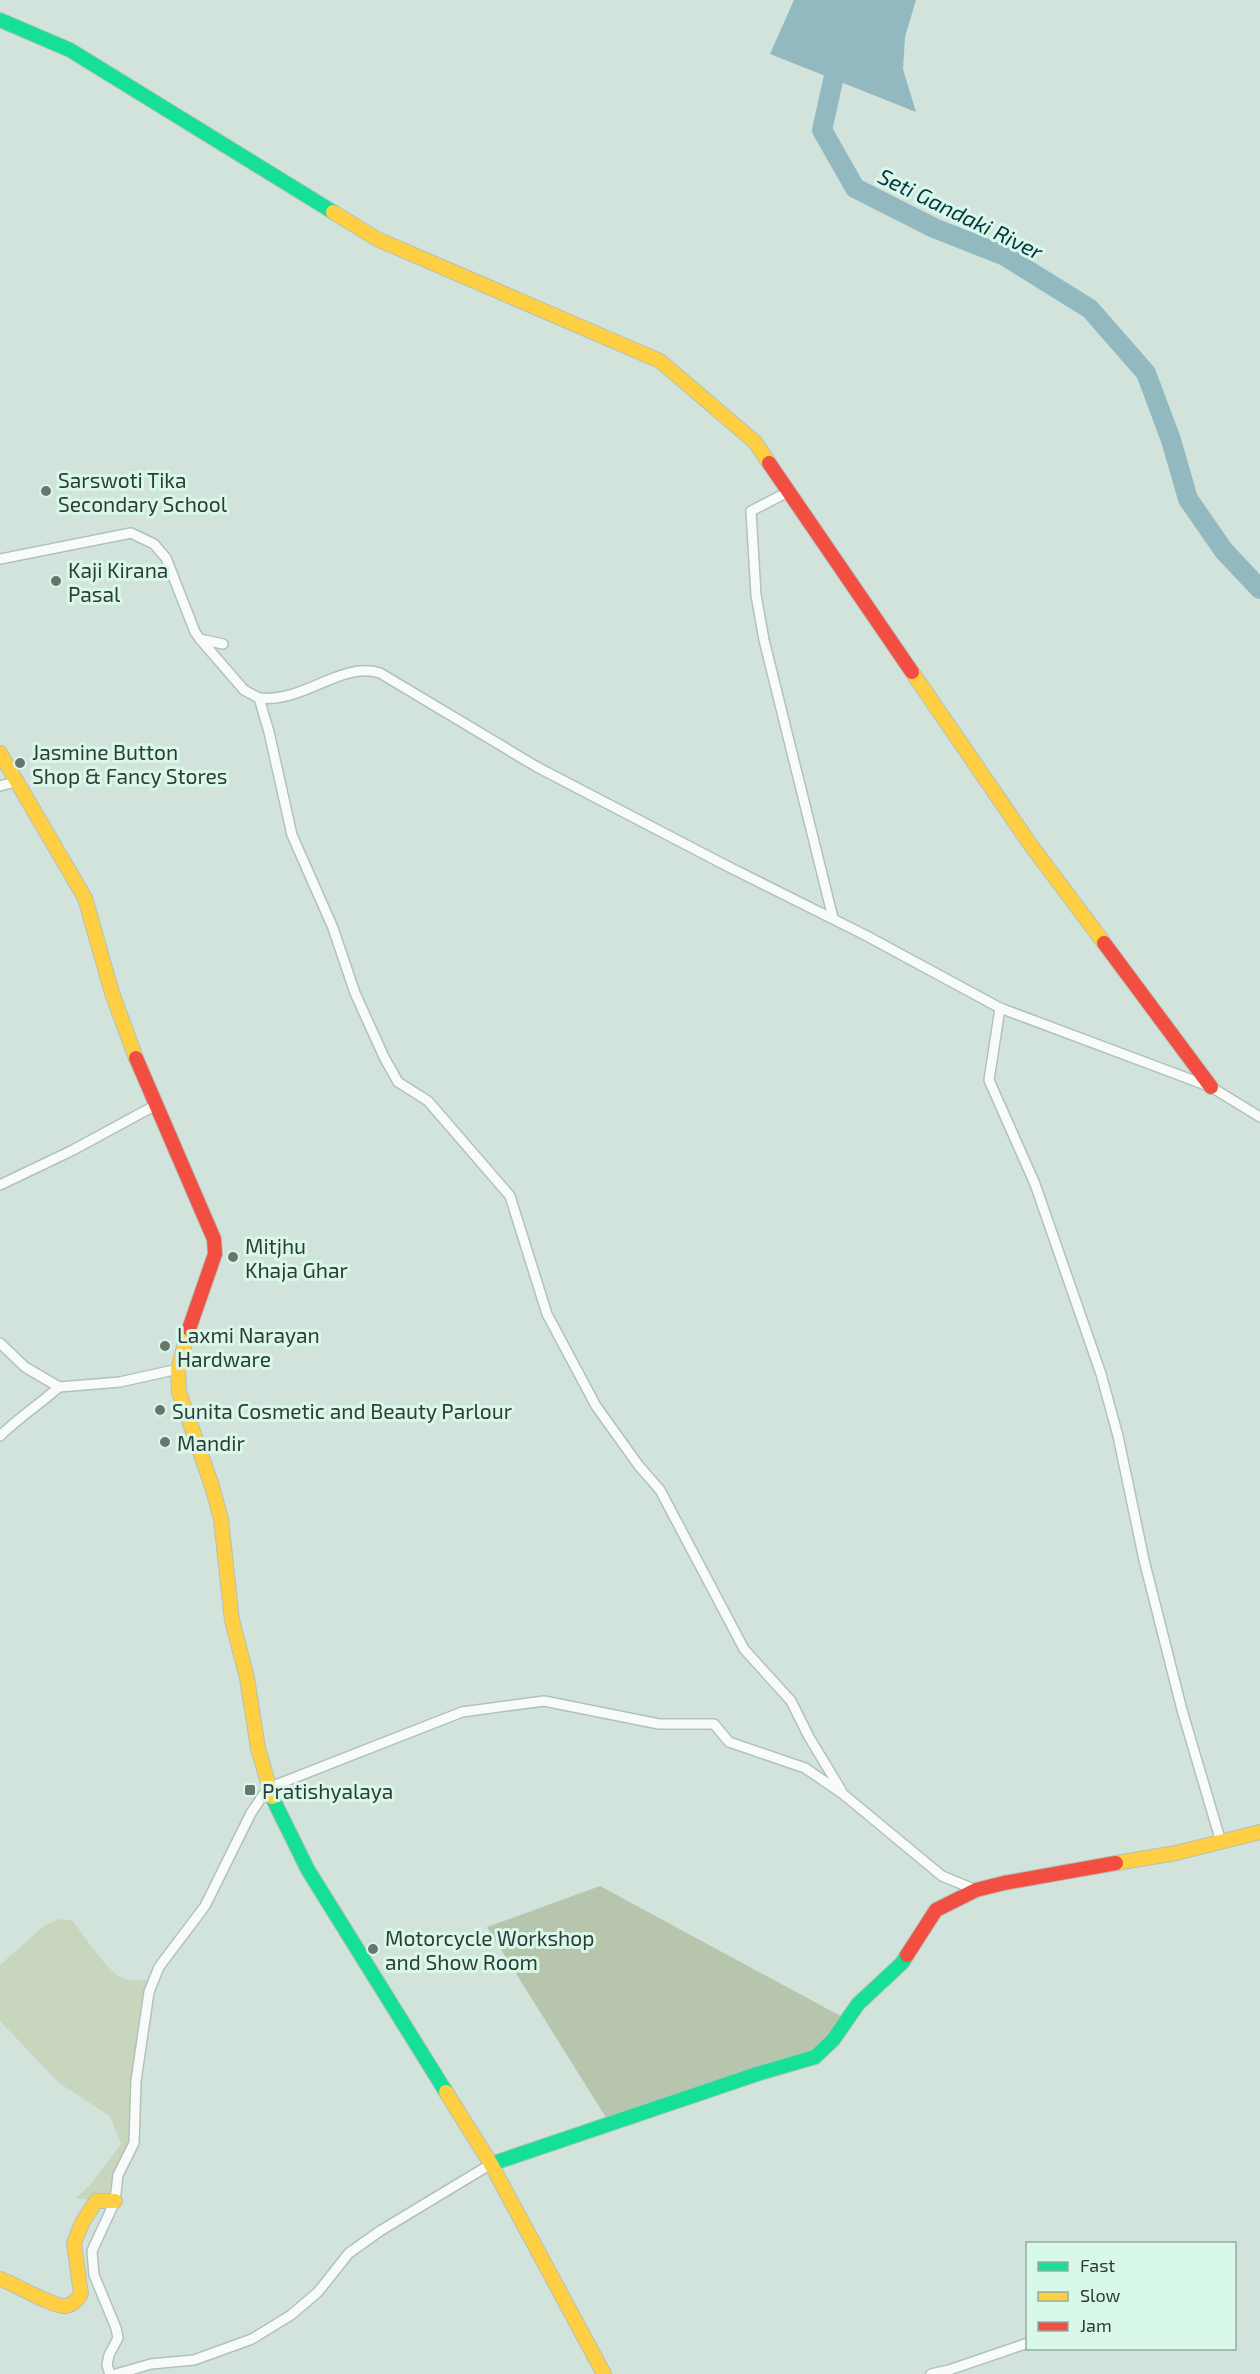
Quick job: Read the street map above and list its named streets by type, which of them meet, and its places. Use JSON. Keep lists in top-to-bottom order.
{
  "water": ["Seti Gandaki River"],
  "places": {
    "other": [
      "Sarswoti Tika Secondary School",
      "Kaji Kirana Pasal",
      "Jasmine Button Shop & Fancy Stores",
      "Mitjhu Khaja Ghar",
      "Laxmi Narayan Hardware",
      "Sunita Cosmetic and Beauty Parlour",
      "Mandir",
      "Motorcycle Workshop and Show Room"
    ],
    "transit": ["Pratishyalaya"]
  },
  "legend": ["Fast", "Slow", "Jam"]
}
